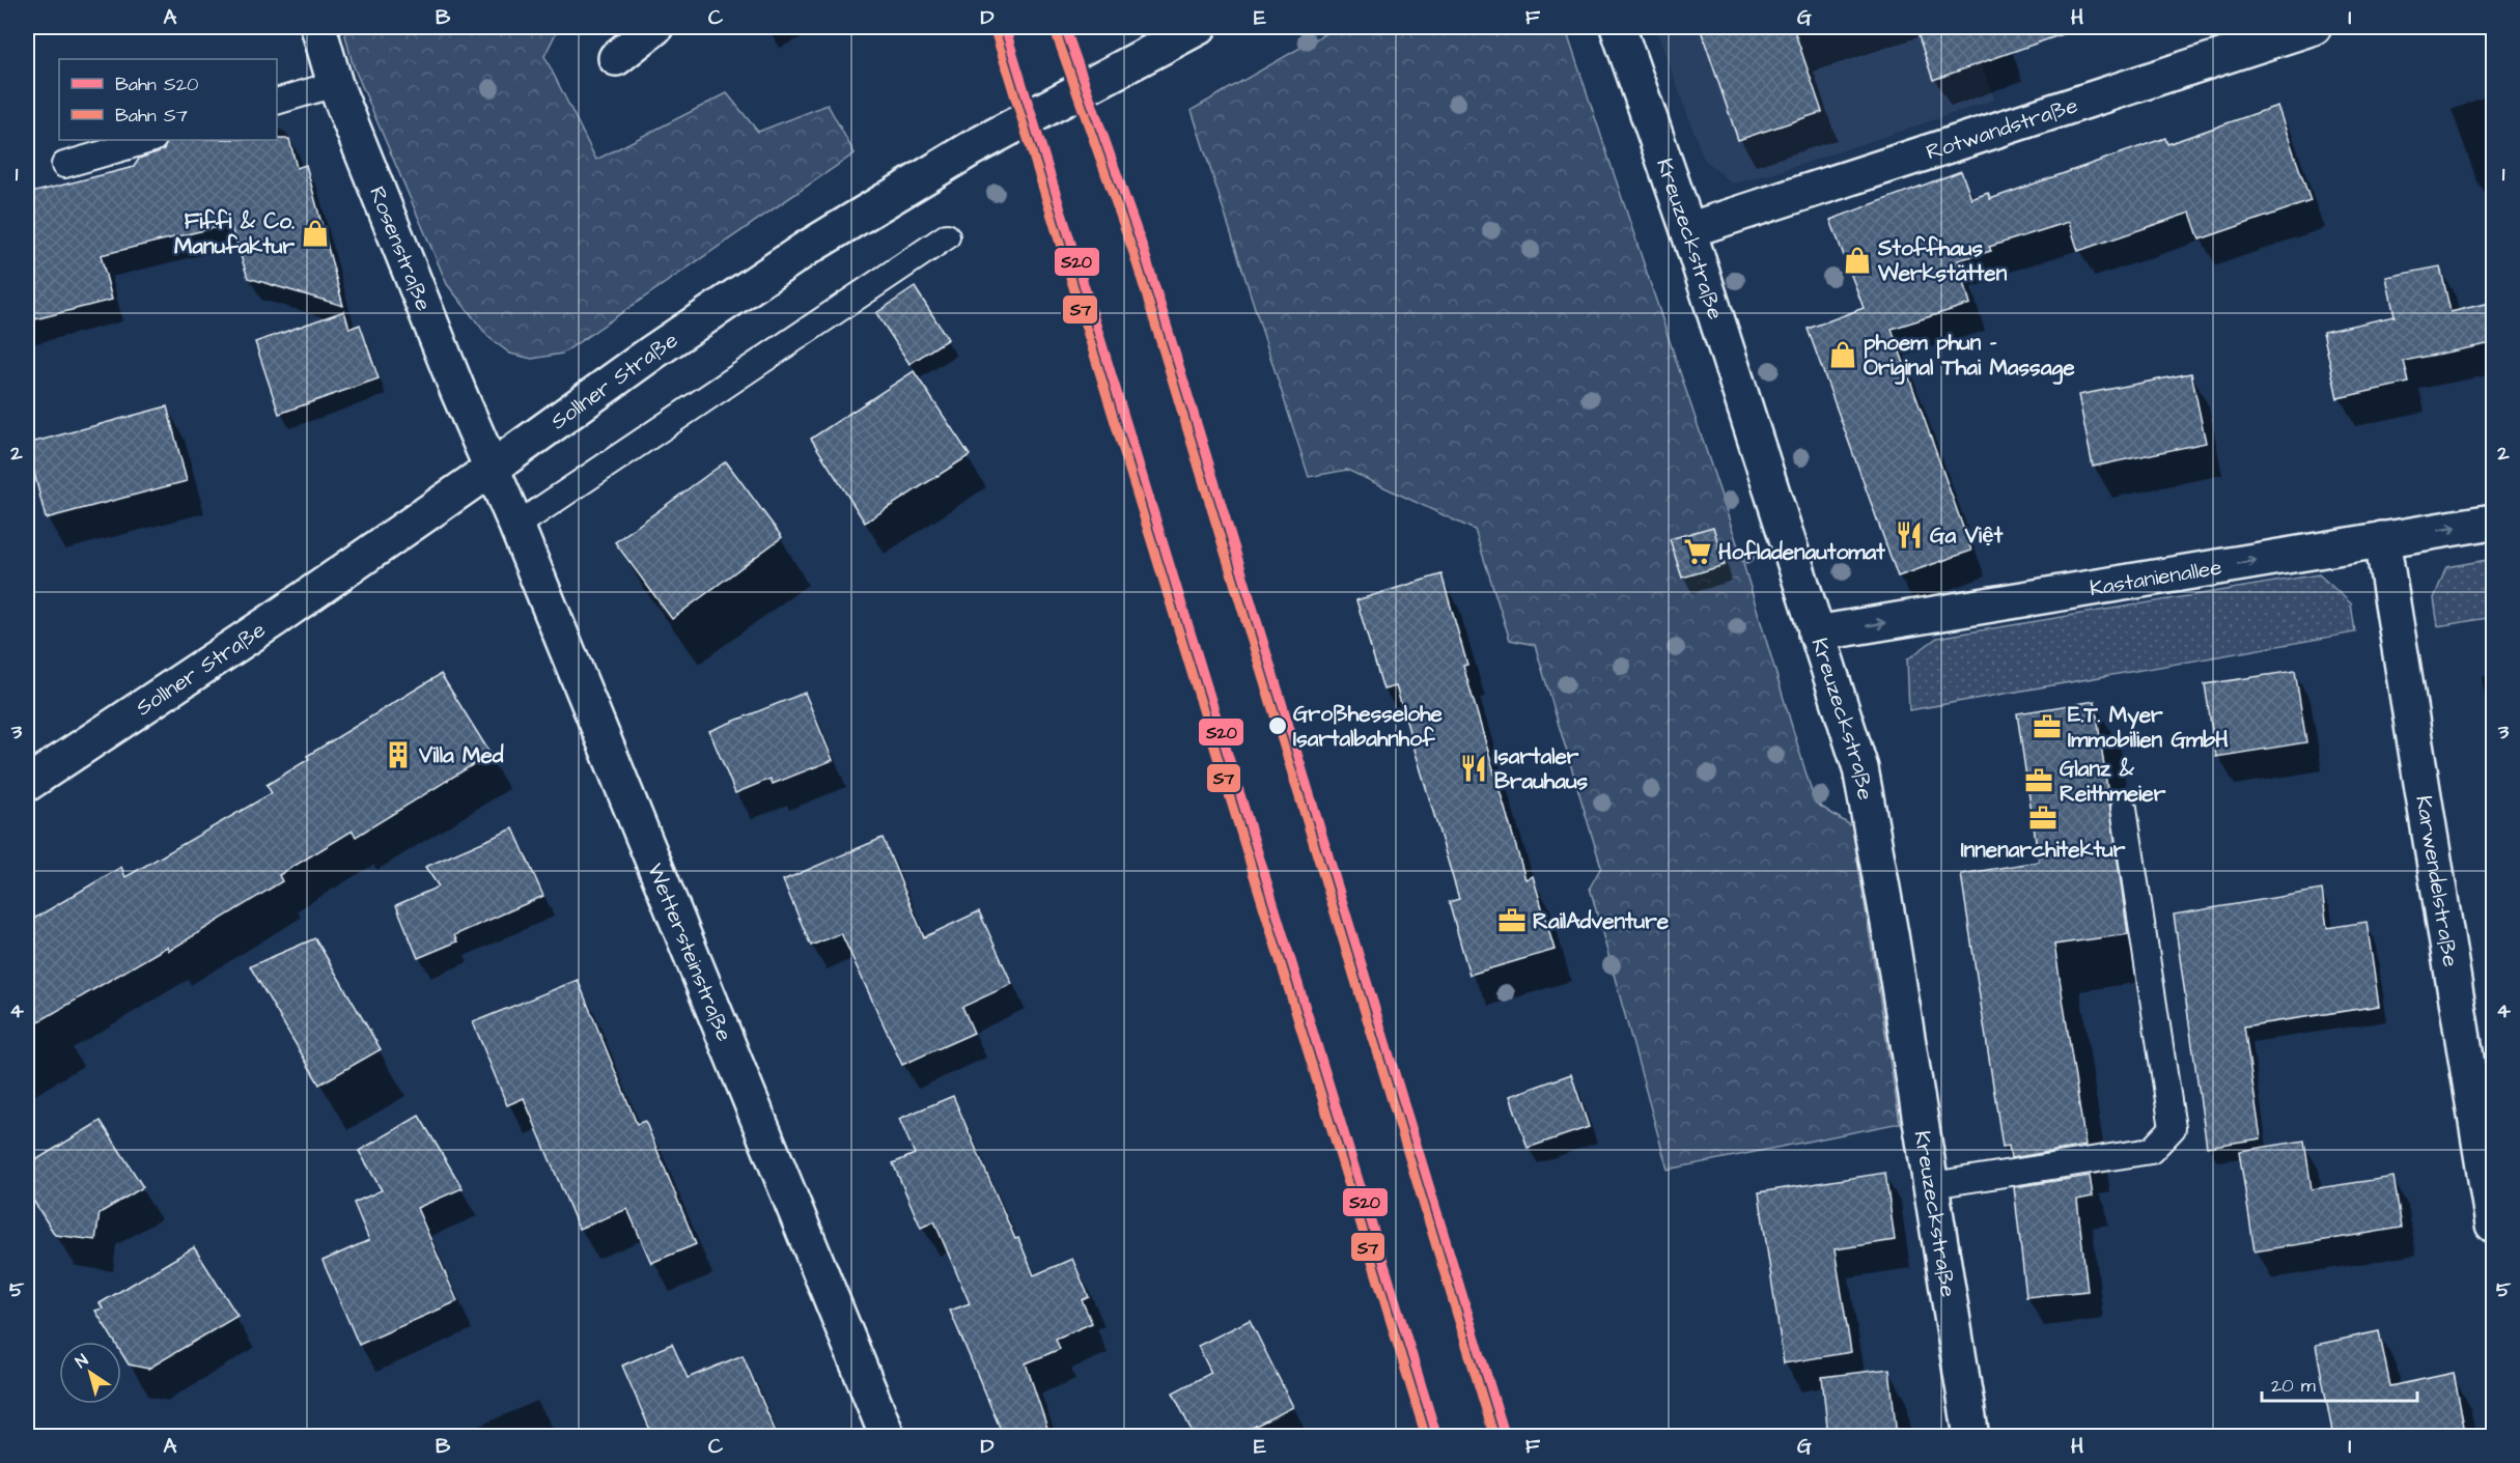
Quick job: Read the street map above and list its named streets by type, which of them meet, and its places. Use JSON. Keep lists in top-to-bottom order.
{
  "streets": {
    "street": [
      "Rotwandstraße",
      "Kreuzeckstraße",
      "Rosenstraße",
      "Sollner Straße",
      "Kastanienallee",
      "Karwendelstraße",
      "Wettersteinstraße"
    ]
  },
  "crossings": [
    ["Rotwandstraße", "Kreuzeckstraße"],
    ["Kreuzeckstraße", "Kastanienallee"],
    ["Rosenstraße", "Sollner Straße"],
    ["Rosenstraße", "Wettersteinstraße"],
    ["Sollner Straße", "Wettersteinstraße"],
    ["Kastanienallee", "Karwendelstraße"]
  ],
  "one_way": ["Kastanienallee"],
  "places": {
    "shop": ["Fiffi & Co. Manufaktur", "Stoffhaus Werkstätten", "phoem phun - Original Thai Massage"],
    "restaurant": ["Ga Việt", "Isartaler Brauhaus"],
    "supermarket": ["Hofladenautomat"],
    "other": ["Großhesselohe Isartalbahnhof"],
    "office": [
      "E.T. Myer Immobilien GmbH",
      "Glanz & Reithmeier",
      "Innenarchitektur",
      "RailAdventure"
    ],
    "building": ["Villa Med"]
  },
  "lines": ["rail line S20", "rail line S7"],
  "legend": ["Bahn S20", "Bahn S7"],
  "scale_bar": "20 m",
  "north": "top left",
  "grid": {
    "columns": [
      "A",
      "B",
      "C",
      "D",
      "E",
      "F",
      "G",
      "H",
      "I"
    ],
    "rows": [
      "1",
      "2",
      "3",
      "4",
      "5"
    ]
  }
}
